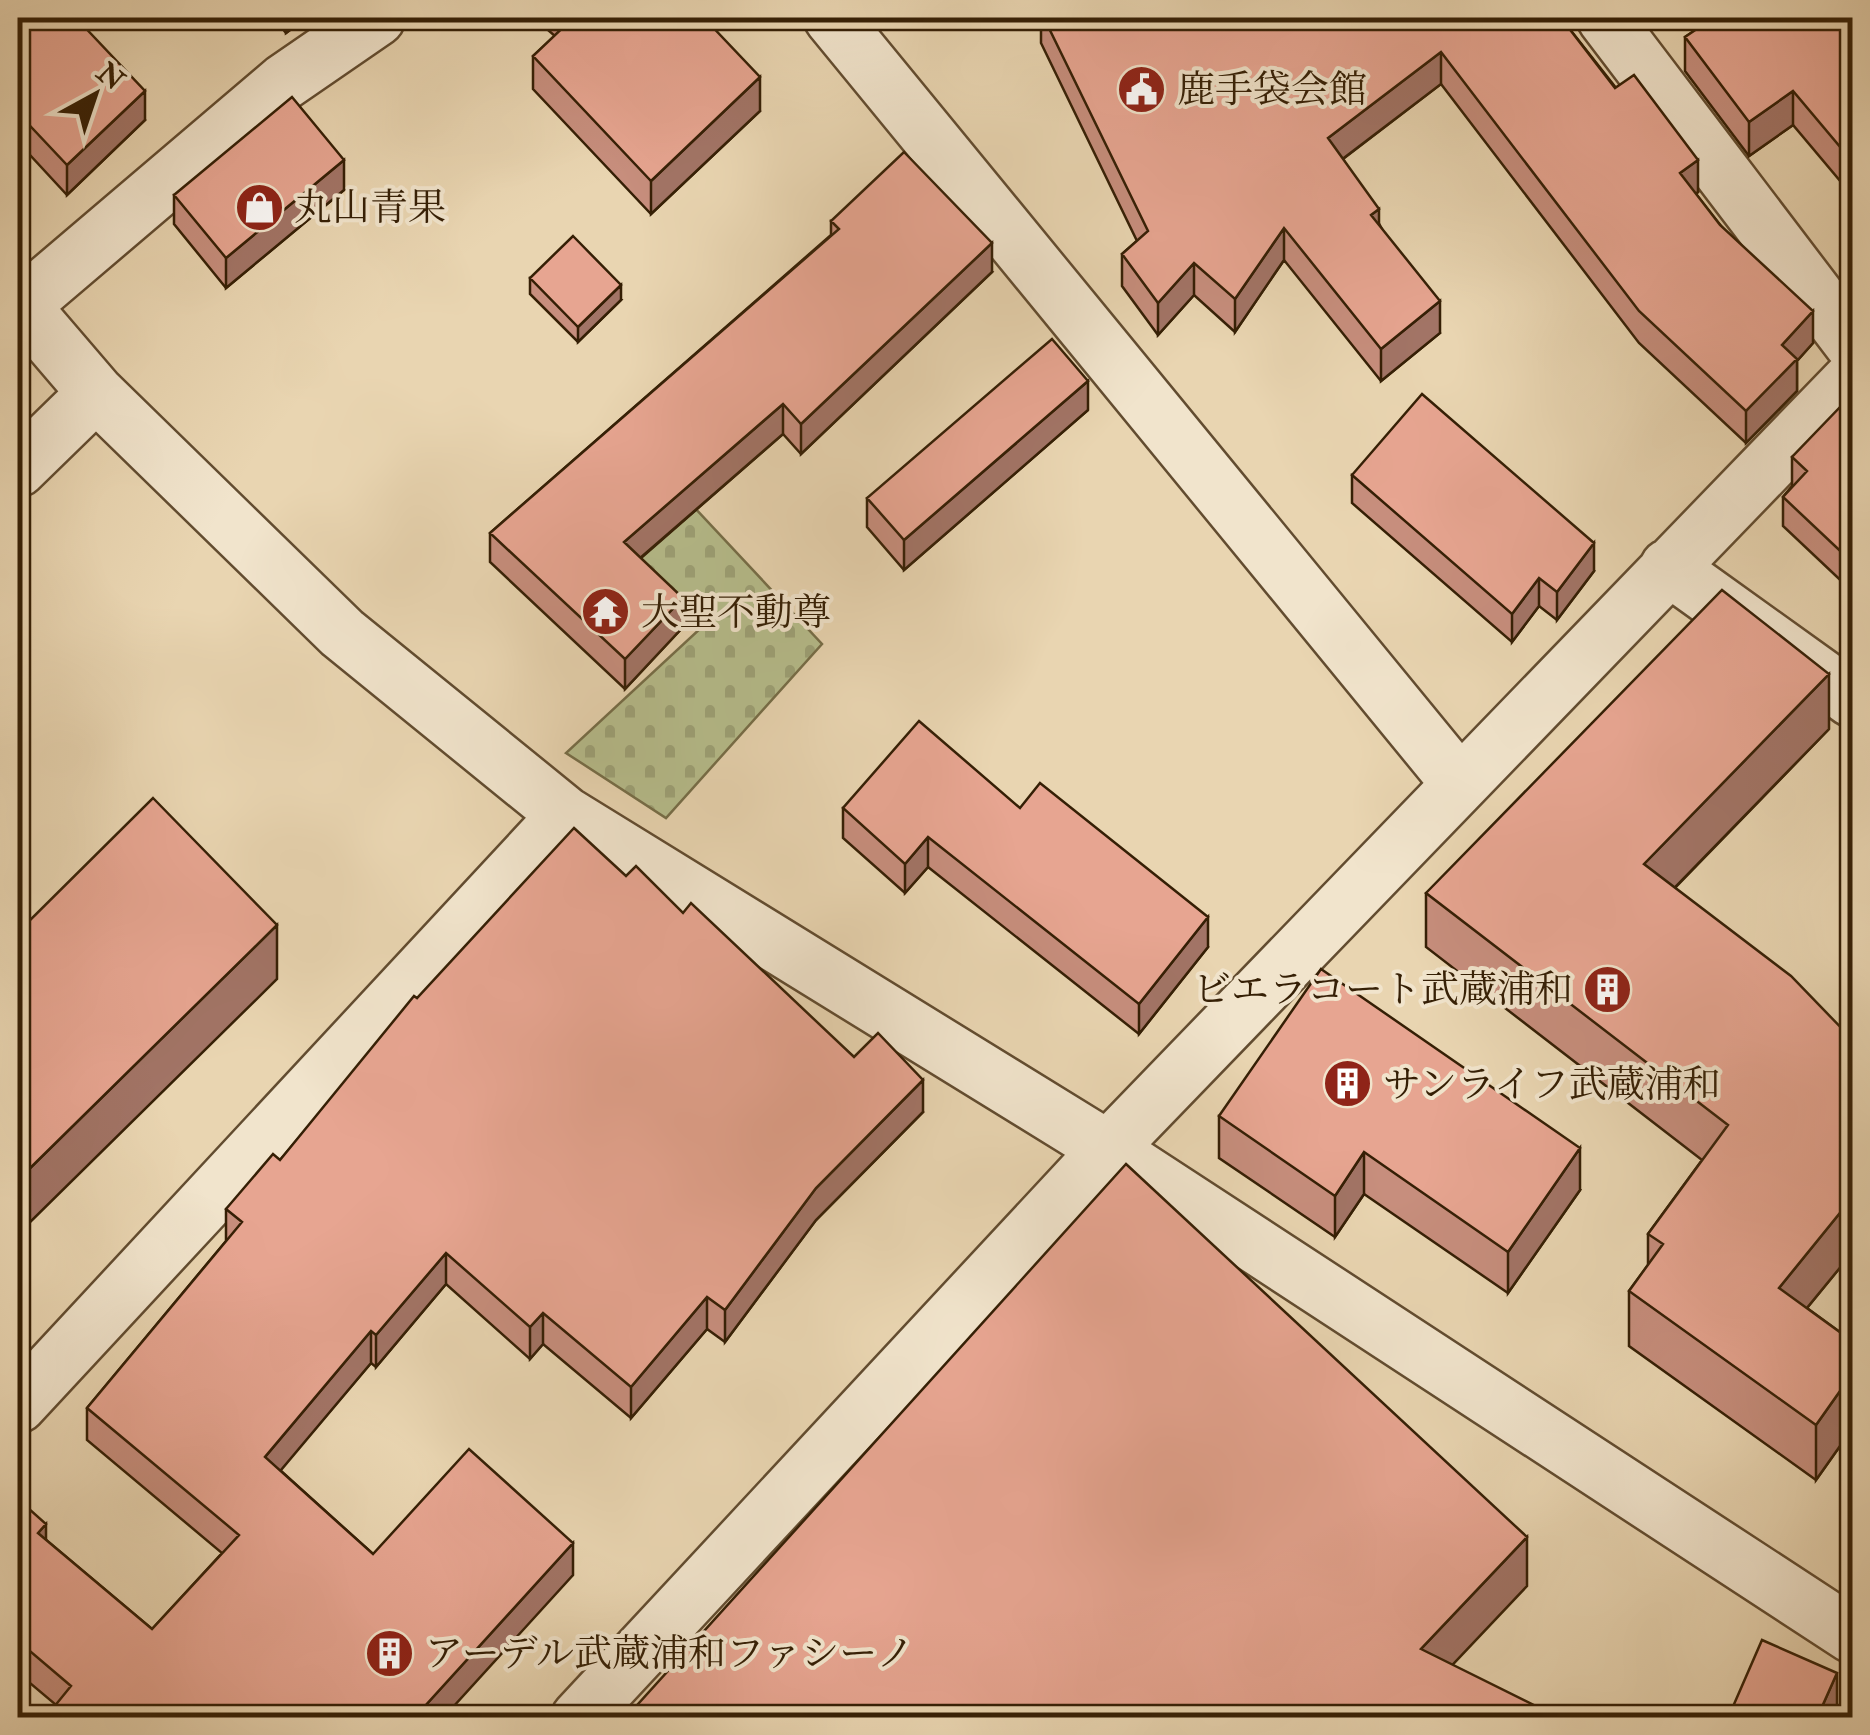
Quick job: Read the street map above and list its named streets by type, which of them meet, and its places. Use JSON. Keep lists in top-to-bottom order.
{
  "places": {
    "public building": ["鹿手袋会館"],
    "shop": ["丸山青果"],
    "temple": ["大聖不動尊"],
    "building": ["ビエラコート武蔵浦和", "サンライフ武蔵浦和", "アーデル武蔵浦和ファシーノ"]
  },
  "north": "top right"
}
